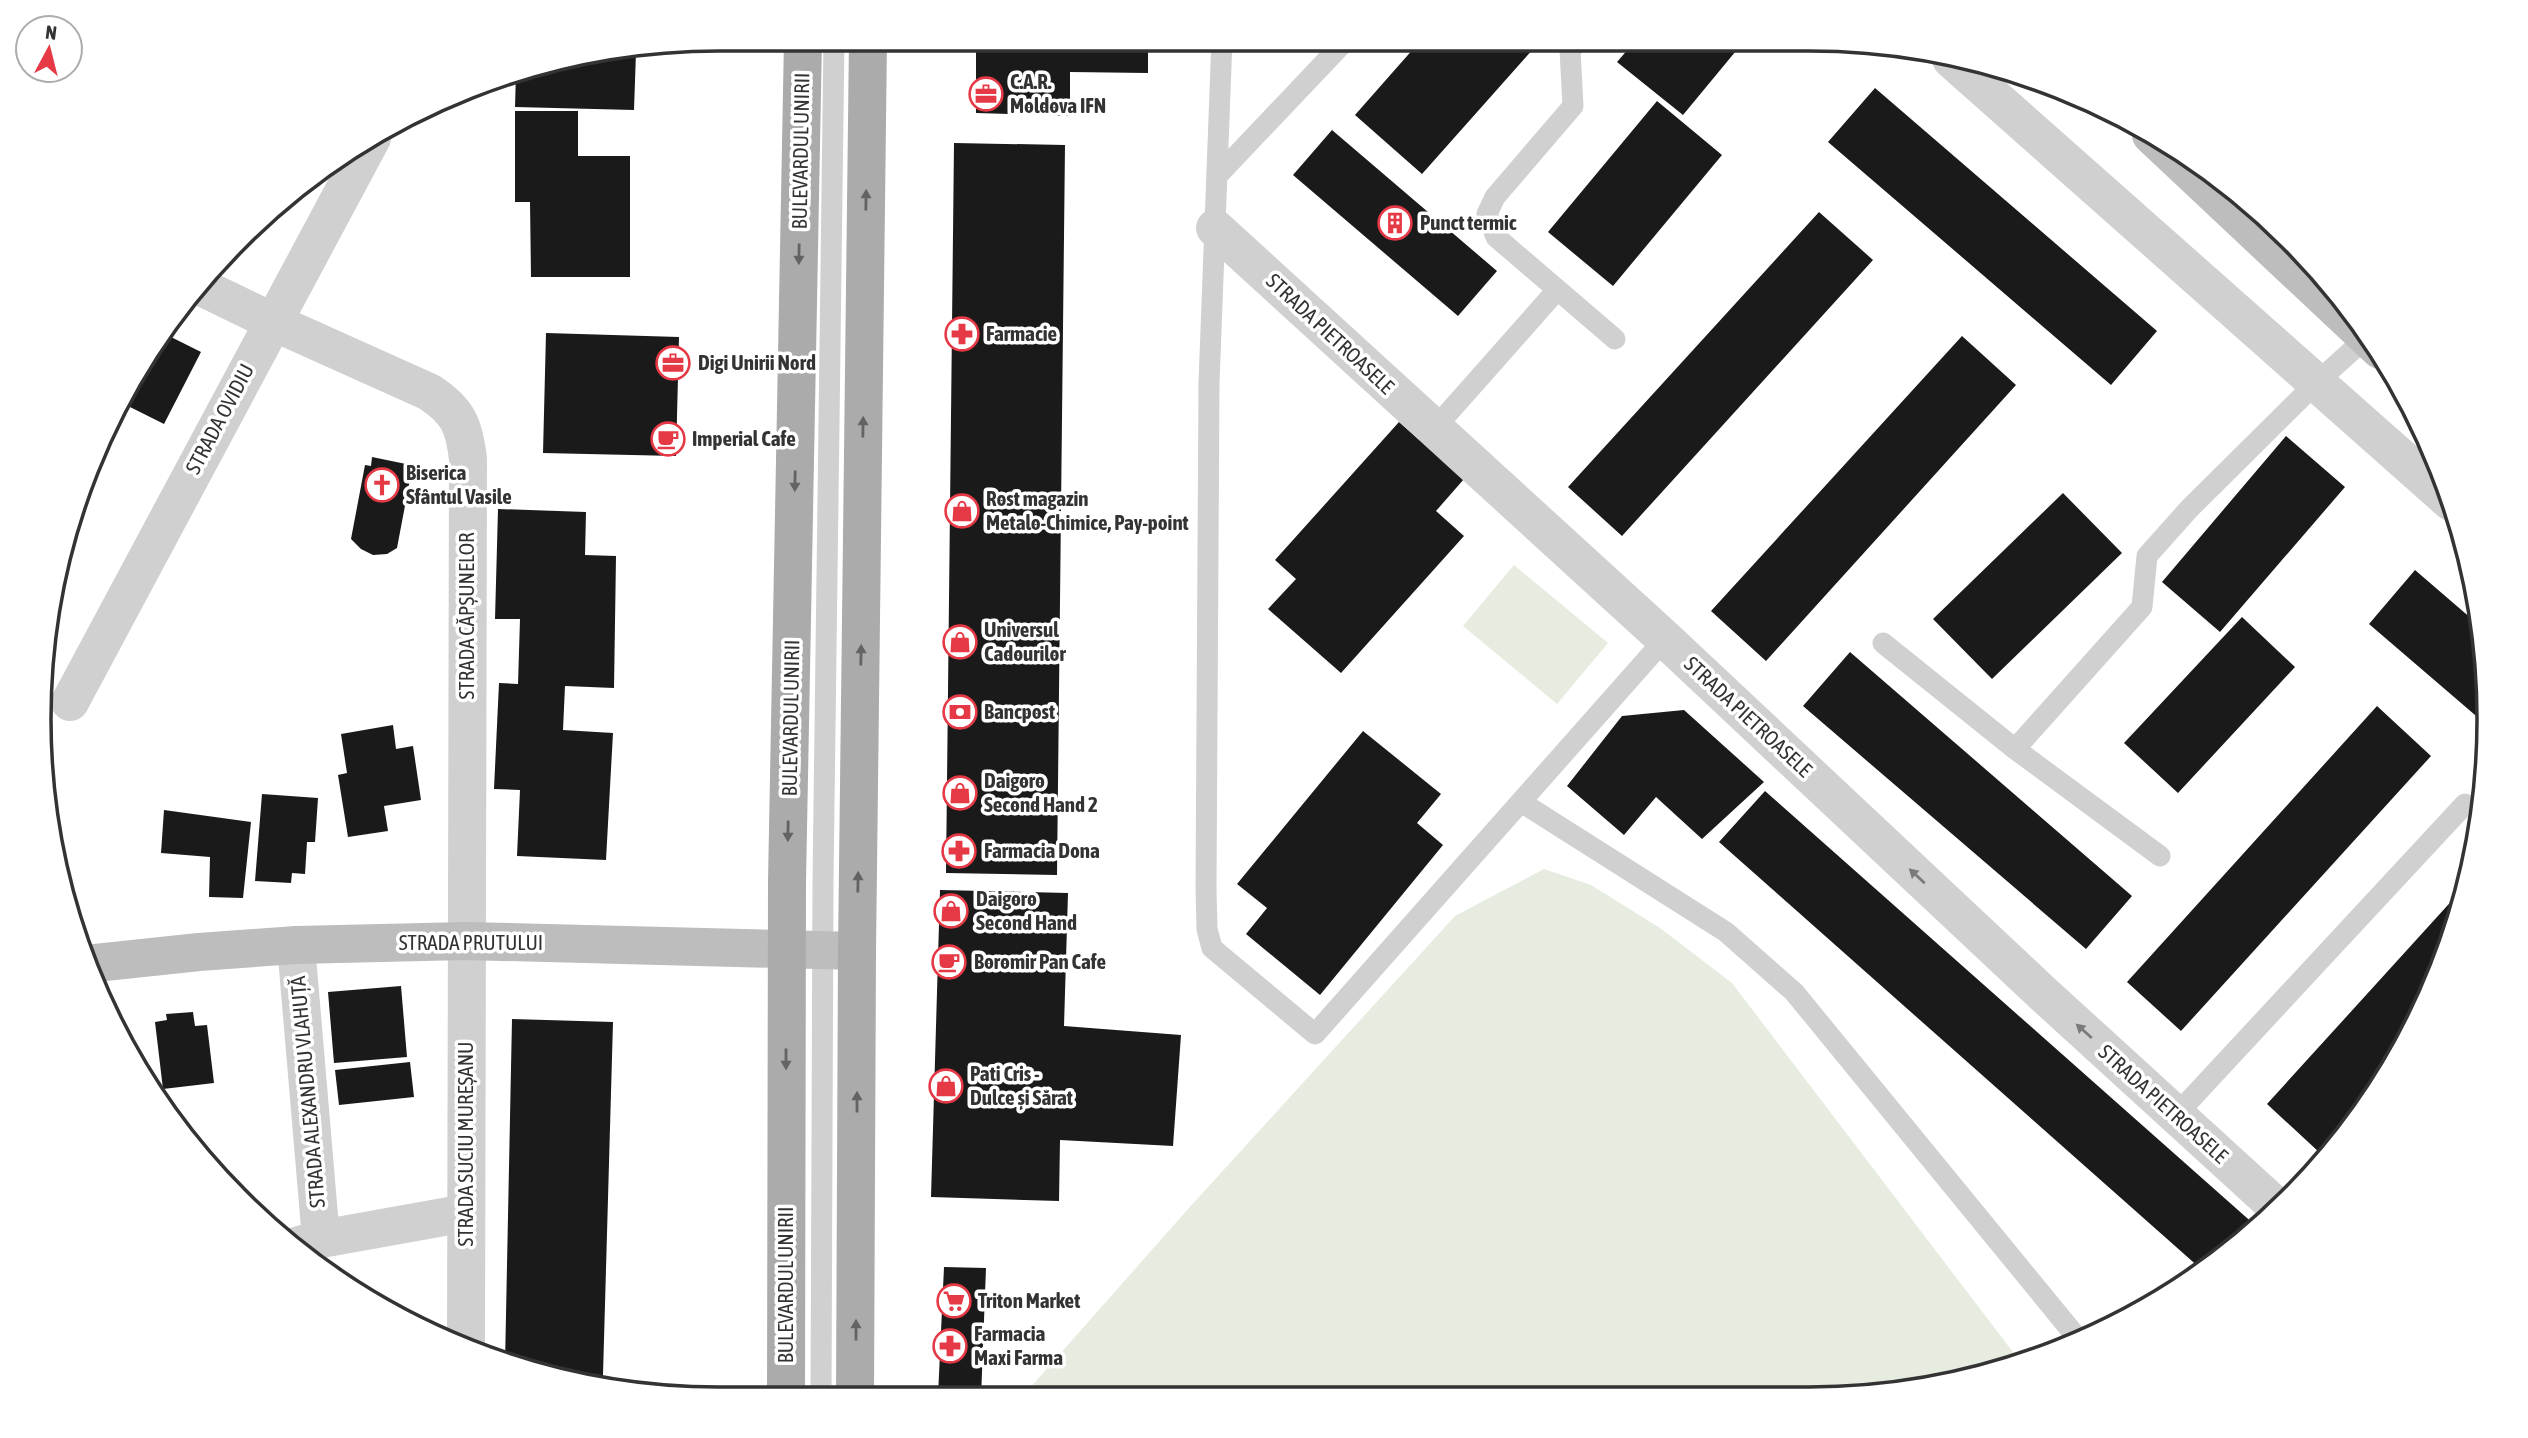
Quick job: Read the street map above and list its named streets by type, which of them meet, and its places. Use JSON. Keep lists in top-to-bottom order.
{
  "streets": {
    "main road": ["BULEVARDUL UNIRII"],
    "street": [
      "STRADA PIETROASELE",
      "STRADA OVIDIU",
      "STRADA CĂPȘUNELOR",
      "STRADA PRUTULUI",
      "STRADA ALEXANDRU VLAHUȚĂ",
      "STRADA SUCIU MUREȘANU"
    ]
  },
  "crossings": [
    ["BULEVARDUL UNIRII", "STRADA PRUTULUI"],
    ["STRADA OVIDIU", "STRADA CĂPȘUNELOR"],
    ["STRADA CĂPȘUNELOR", "STRADA PRUTULUI"],
    ["STRADA CĂPȘUNELOR", "STRADA SUCIU MUREȘANU"],
    ["STRADA PRUTULUI", "STRADA ALEXANDRU VLAHUȚĂ"],
    ["STRADA PRUTULUI", "STRADA SUCIU MUREȘANU"],
    ["STRADA ALEXANDRU VLAHUȚĂ", "STRADA SUCIU MUREȘANU"]
  ],
  "one_way": ["STRADA PIETROASELE"],
  "places": {
    "office": ["C.A.R. Moldova IFN", "Digi Unirii Nord"],
    "building": ["Punct termic"],
    "pharmacy": ["Farmacie", "Farmacia Dona", "Farmacia Maxi Farma"],
    "cafe": ["Imperial Cafe", "Boromir Pan Cafe"],
    "church": ["Biserica Sfântul Vasile"],
    "shop": [
      "Rost magazin Metalo-Chimice, Pay-point",
      "Universul Cadourilor",
      "Daigoro Second Hand 2",
      "Daigoro Second Hand",
      "Pati Cris - Dulce și Sărat"
    ],
    "bank": ["Bancpost"],
    "supermarket": ["Triton Market"]
  },
  "north": "top"
}
